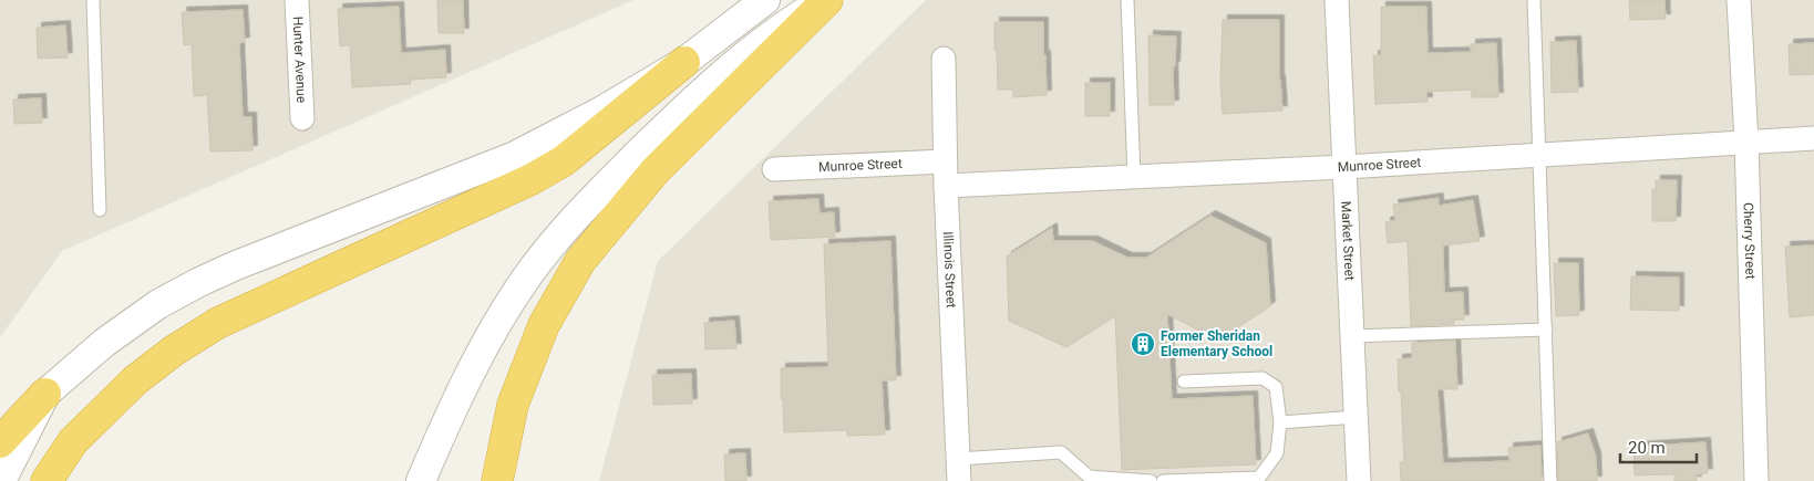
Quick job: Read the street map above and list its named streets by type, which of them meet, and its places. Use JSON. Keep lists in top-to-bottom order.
{
  "streets": {
    "street": [
      "Hunter Avenue",
      "Munroe Street",
      "Market Street",
      "Cherry Street",
      "Illinois Street"
    ]
  },
  "crossings": [
    ["Munroe Street", "Market Street"],
    ["Munroe Street", "Cherry Street"],
    ["Munroe Street", "Illinois Street"]
  ],
  "places": {
    "building": ["Former Sheridan Elementary School"]
  },
  "scale_bar": "20 m"
}
